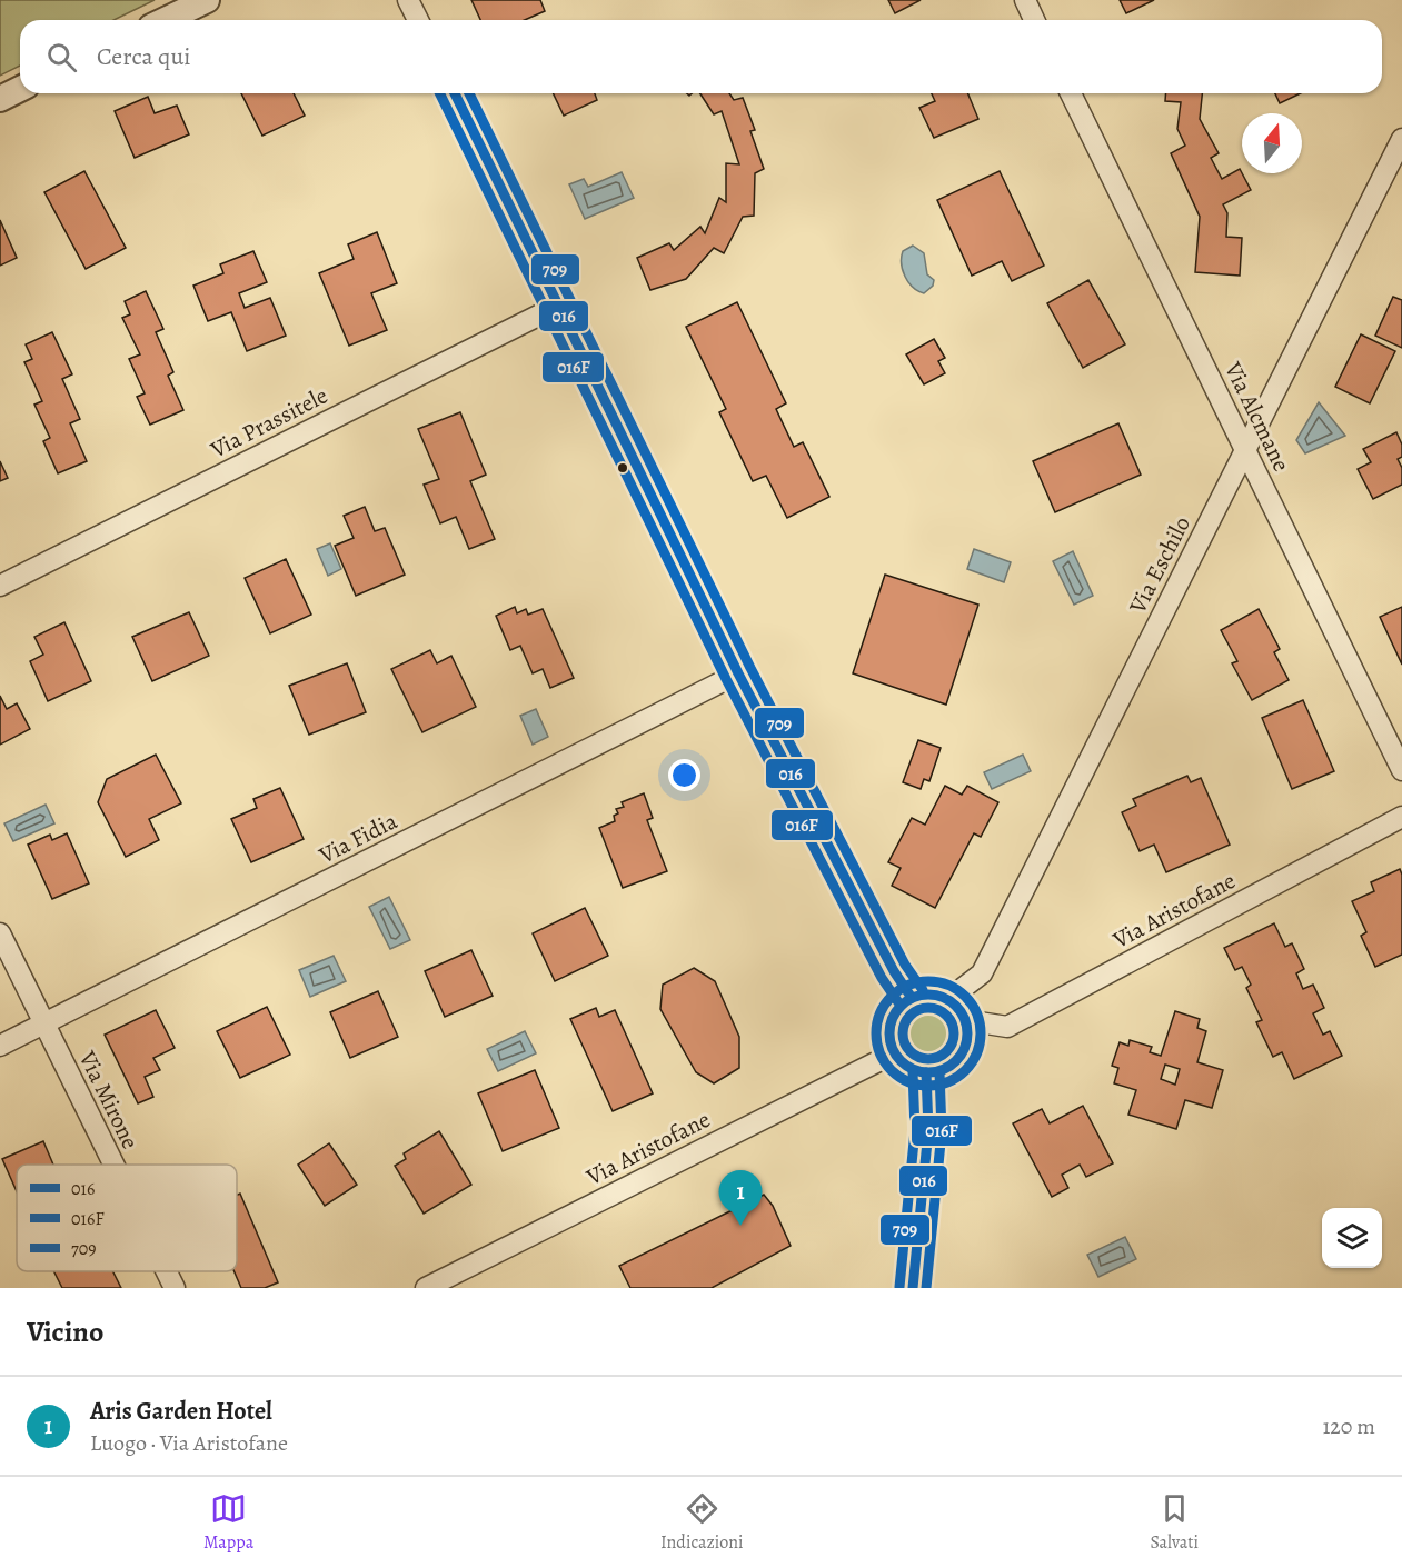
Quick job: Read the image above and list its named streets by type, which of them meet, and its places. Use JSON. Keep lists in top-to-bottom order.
{
  "streets": {
    "street": [
      "Via Alcmane",
      "Via Prassitele",
      "Via Eschilo",
      "Via Fidia",
      "Via Aristofane",
      "Via Mirone"
    ]
  },
  "crossings": [
    ["Via Alcmane", "Via Eschilo"],
    ["Via Eschilo", "Via Aristofane"],
    ["Via Fidia", "Via Mirone"]
  ],
  "lines": ["transit line 016", "transit line 016F", "transit line 709"],
  "legend": ["016", "016F", "709"],
  "north": "top",
  "page": {
    "search": "Cerca qui",
    "pins": "1",
    "heading": "Vicino",
    "list": [
      {
        "mark": "1",
        "name": "Aris Garden Hotel",
        "note": "Luogo · Via Aristofane",
        "value": "120 m"
      }
    ],
    "nav": ["Mappa", "Indicazioni", "Salvati"]
  }
}
